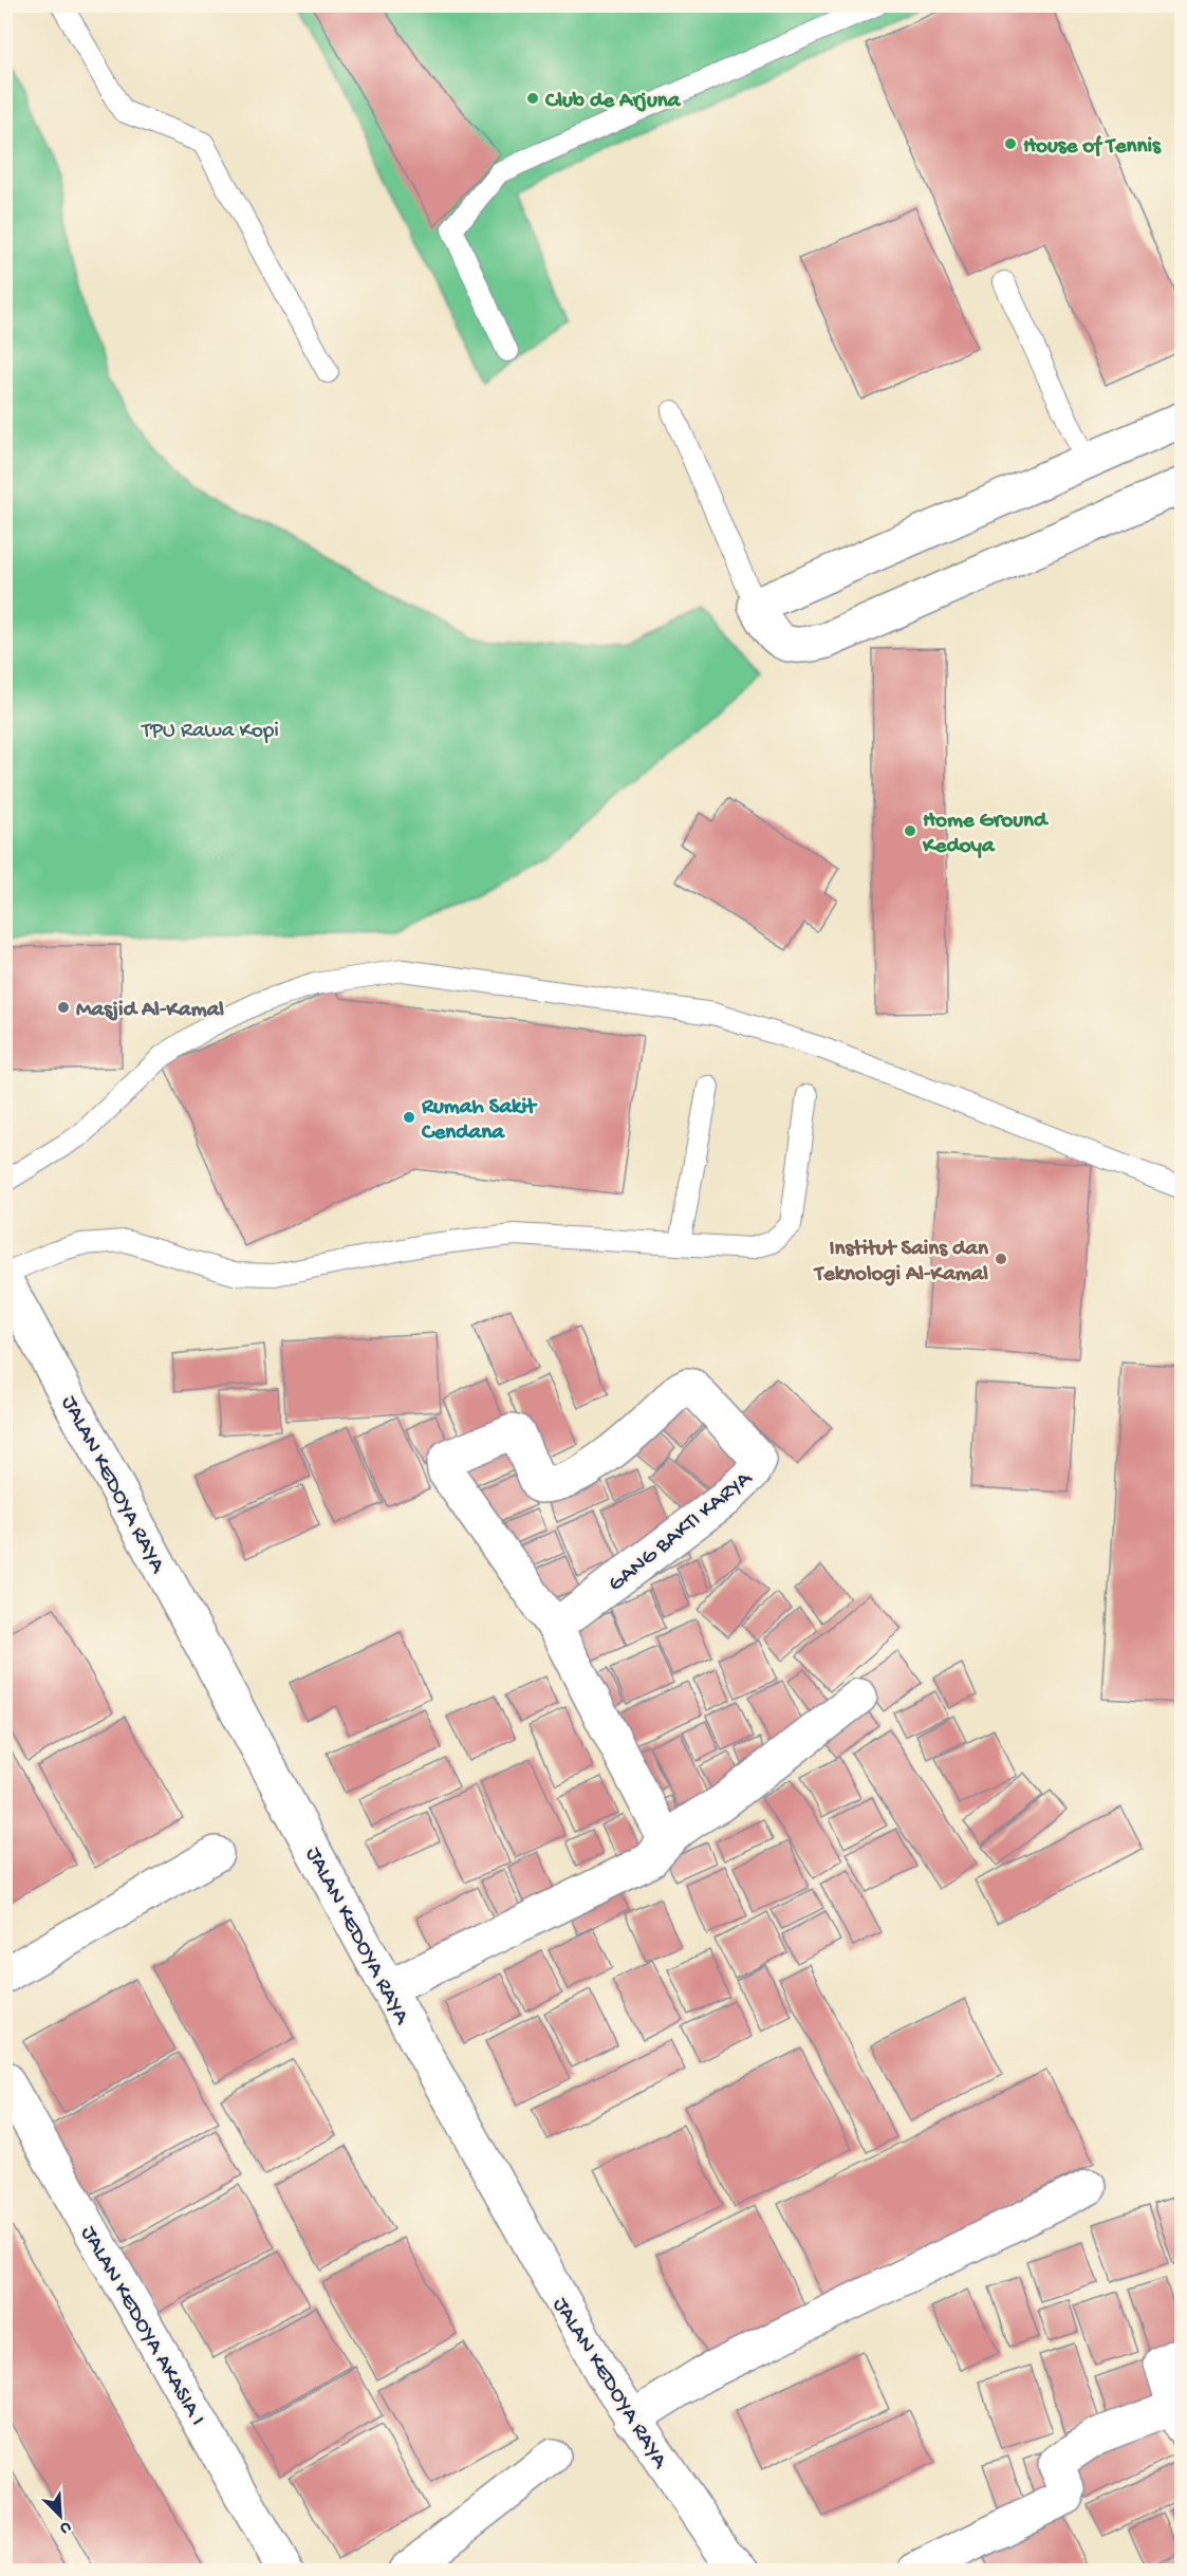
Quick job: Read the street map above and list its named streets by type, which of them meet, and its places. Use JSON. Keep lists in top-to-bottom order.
{
  "streets": {
    "street": ["JALAN KEDOYA RAYA", "GANG BAKTI KARYA", "JALAN KEDOYA AKASIA I"]
  },
  "parks": ["TPU Rawa Kopi"],
  "places": [
    "Club de Arjuna",
    "House of Tennis",
    "Home Ground Kedoya",
    "Masjid Al-Kamal",
    "Rumah Sakit Cendana",
    "Institut Sains dan Teknologi Al-Kamal"
  ],
  "north": "bottom right"
}
